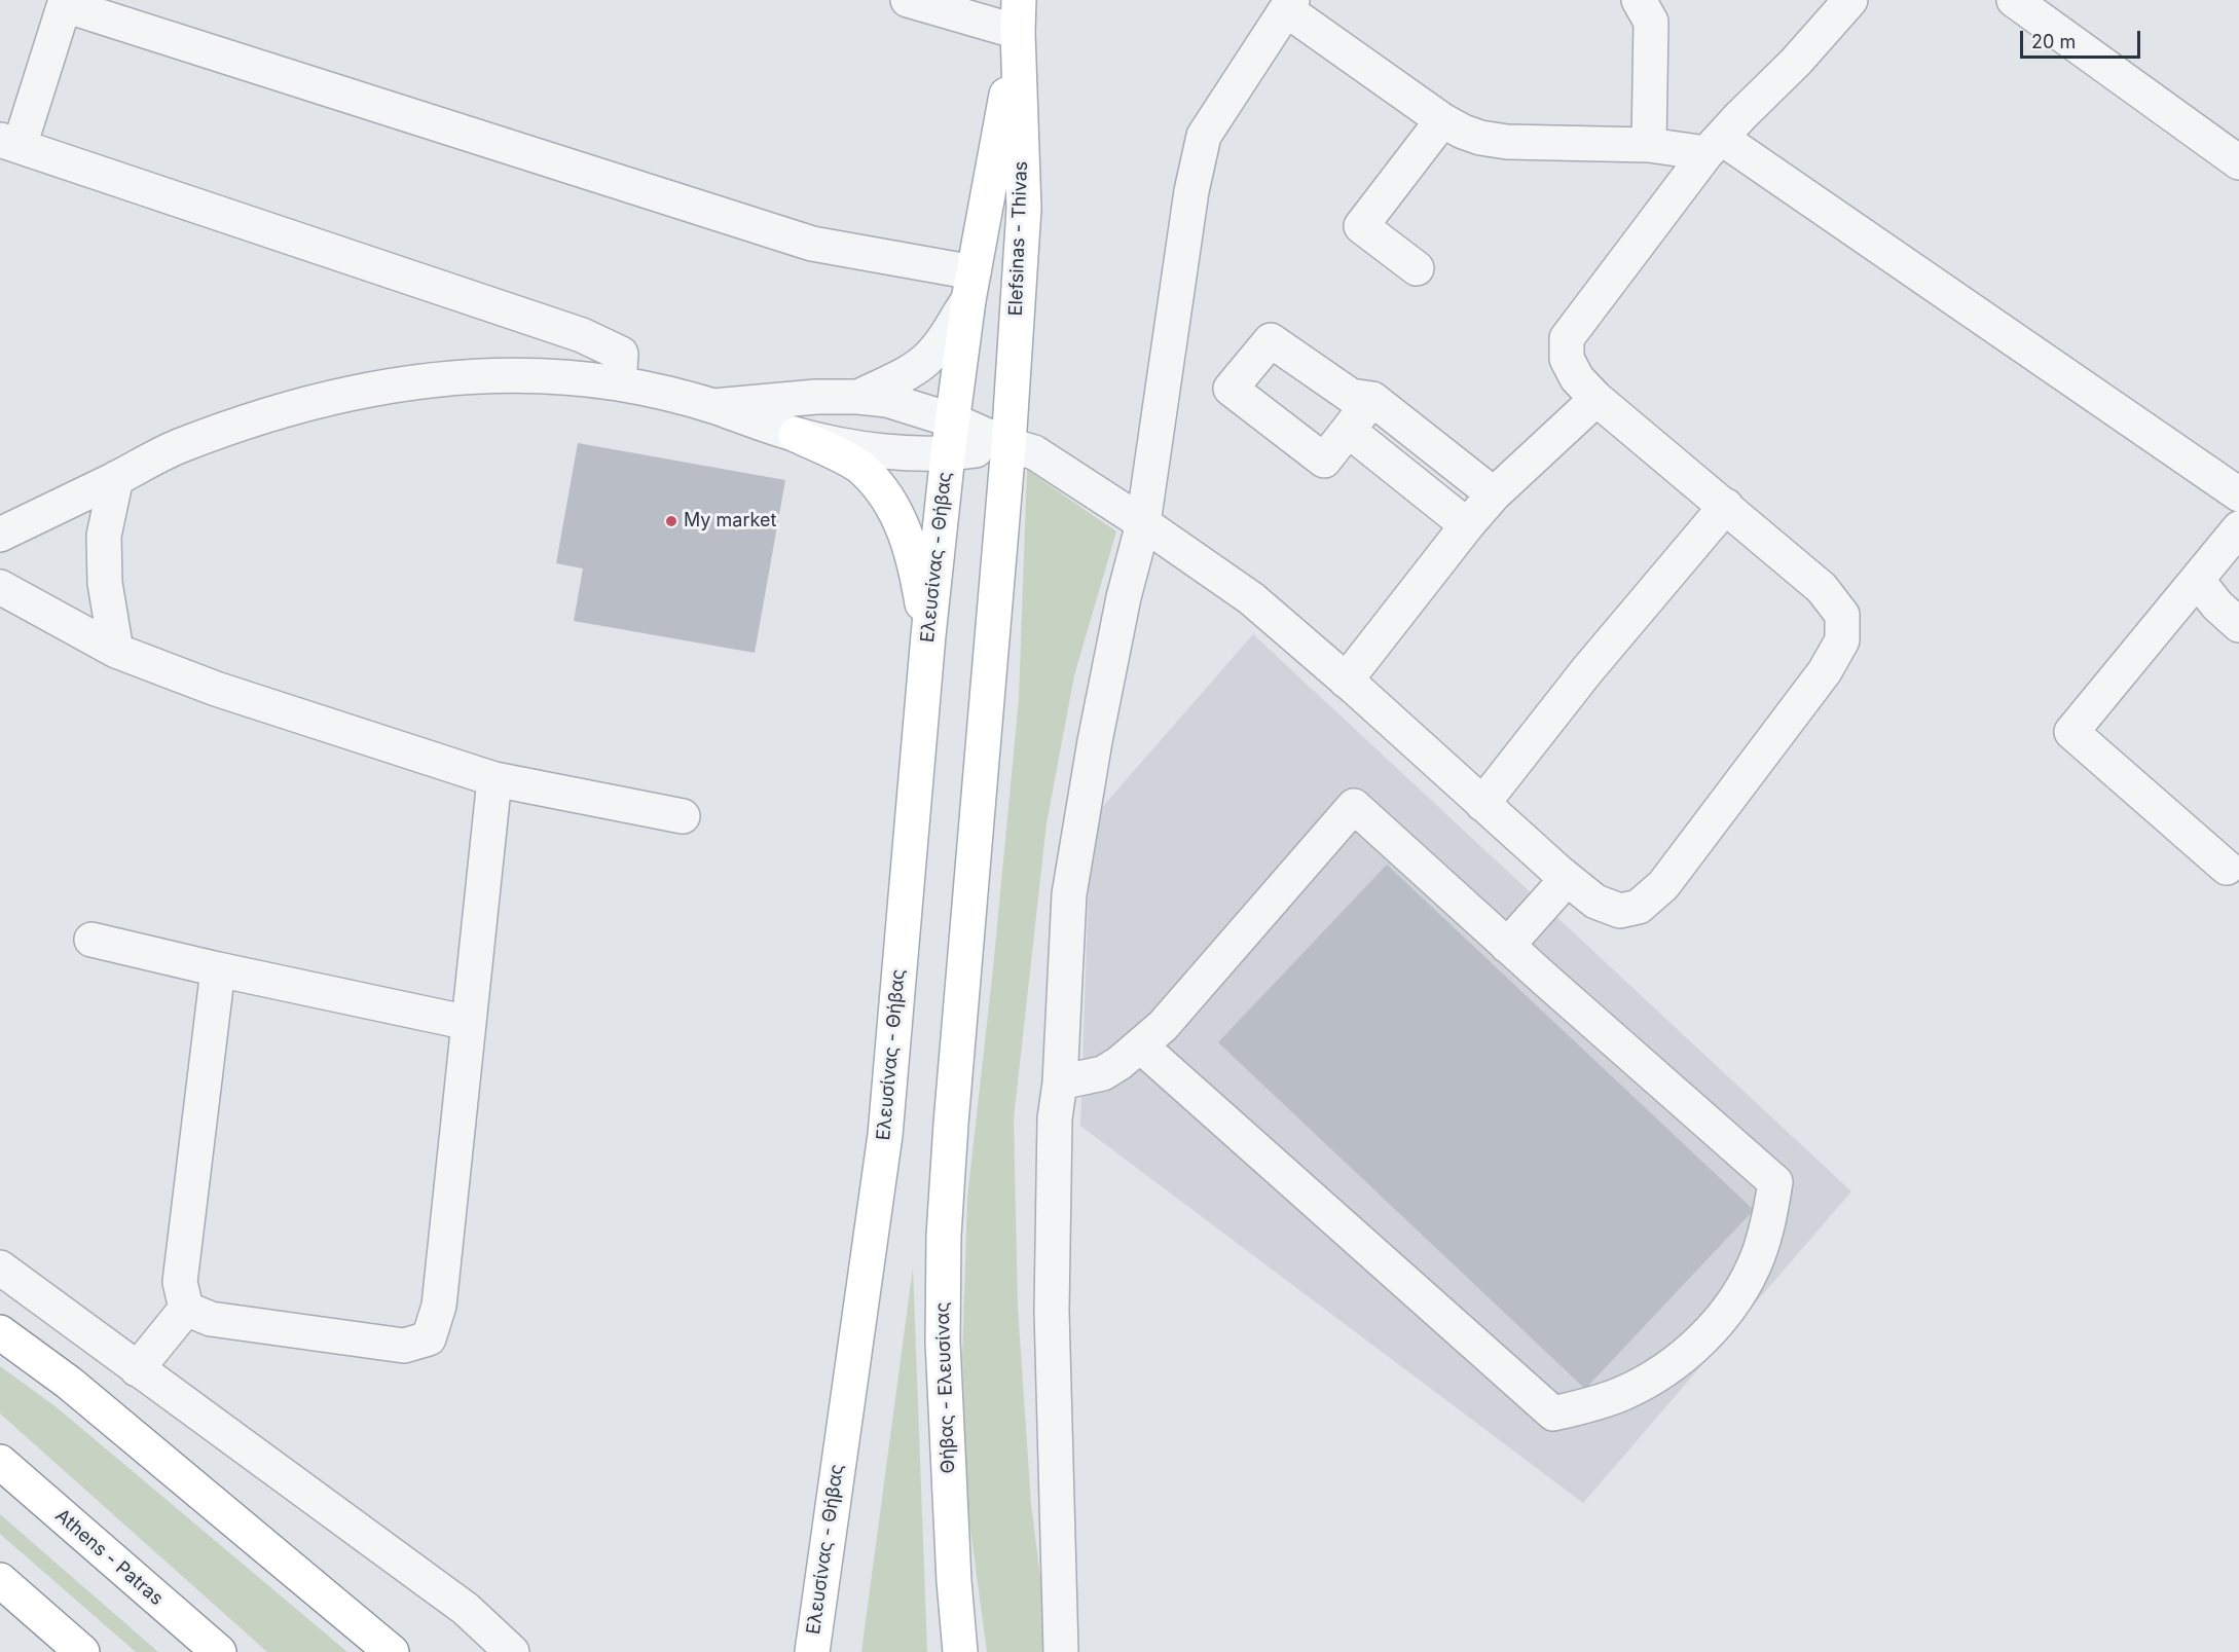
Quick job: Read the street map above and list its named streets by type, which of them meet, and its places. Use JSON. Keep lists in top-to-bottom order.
{
  "streets": {
    "main road": [
      "Elefsinas - Thivas",
      "Ελευσίνας - Θήβας",
      "Θήβας - Ελευσίνας",
      "Athens - Patras"
    ]
  },
  "crossings": [
    ["Elefsinas - Thivas", "Θήβας - Ελευσίνας"]
  ],
  "places": ["My market"],
  "scale_bar": "20 m"
}
